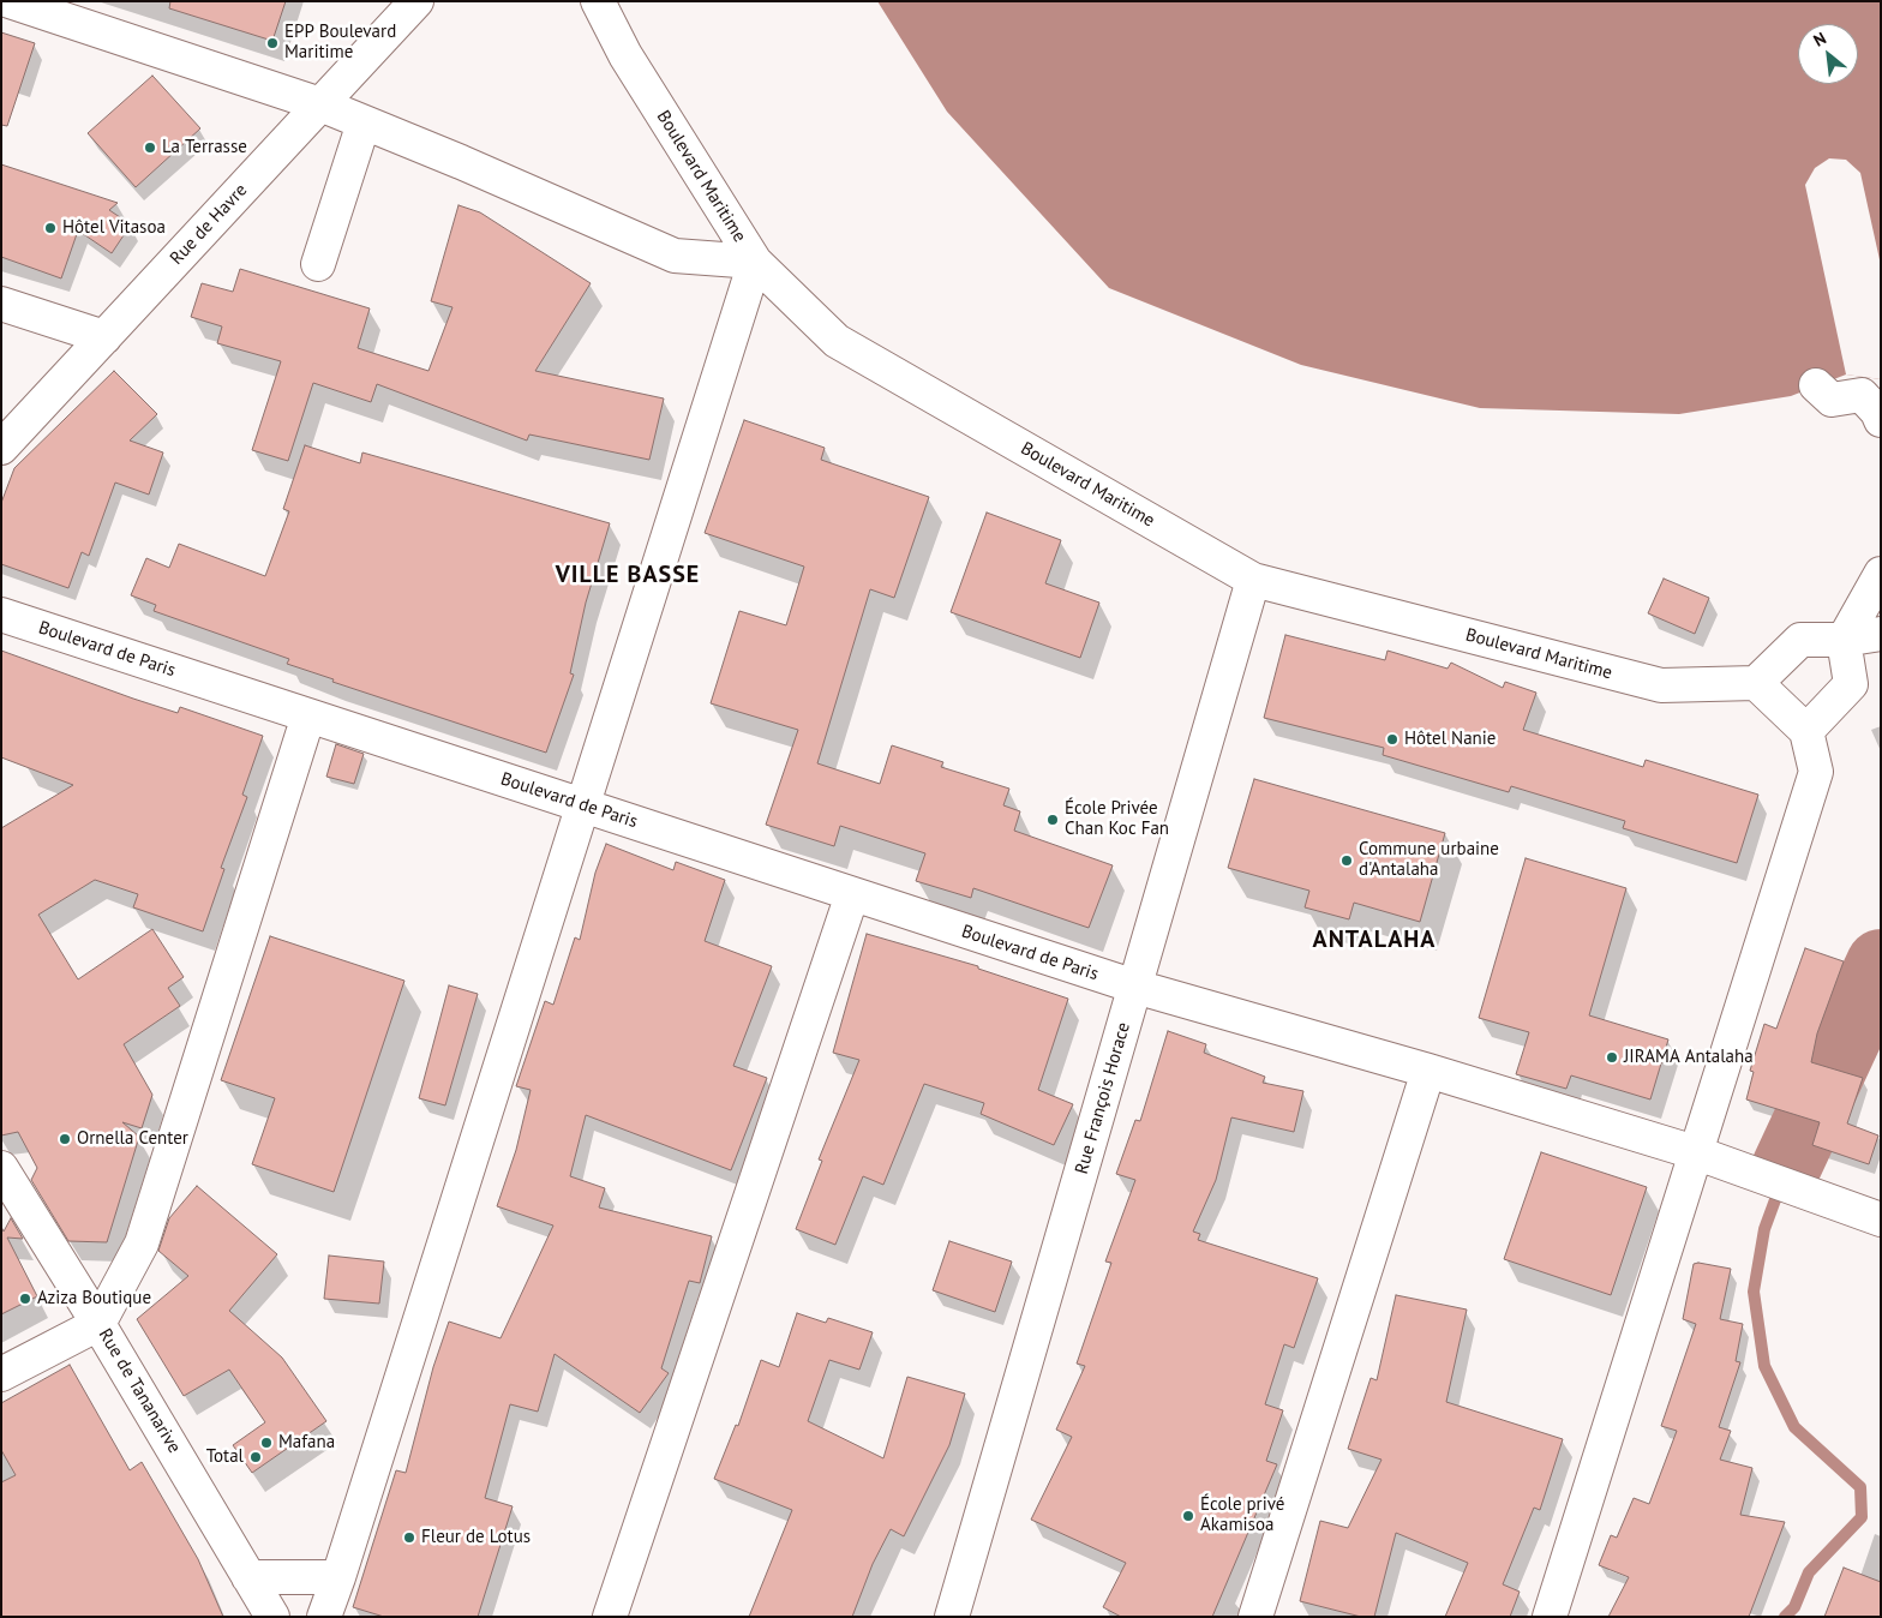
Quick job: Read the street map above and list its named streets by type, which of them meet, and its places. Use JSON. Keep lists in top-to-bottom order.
{
  "streets": {
    "street": [
      "Boulevard Maritime",
      "Rue de Havre",
      "Boulevard de Paris",
      "Rue François Horace",
      "Rue de Tananarive"
    ]
  },
  "crossings": [
    ["Boulevard Maritime", "Rue François Horace"],
    ["Boulevard de Paris", "Rue François Horace"]
  ],
  "districts": ["VILLE BASSE", "ANTALAHA"],
  "places": [
    "EPP Boulevard Maritime",
    "La Terrasse",
    "Hôtel Vitasoa",
    "Hôtel Nanie",
    "École Privée Chan Koc Fan",
    "Commune urbaine d'Antalaha",
    "JIRAMA Antalaha",
    "Ornella Center",
    "Aziza Boutique",
    "Mafana",
    "Total",
    "École privé Akamisoa",
    "Fleur de Lotus"
  ],
  "north": "top left"
}
